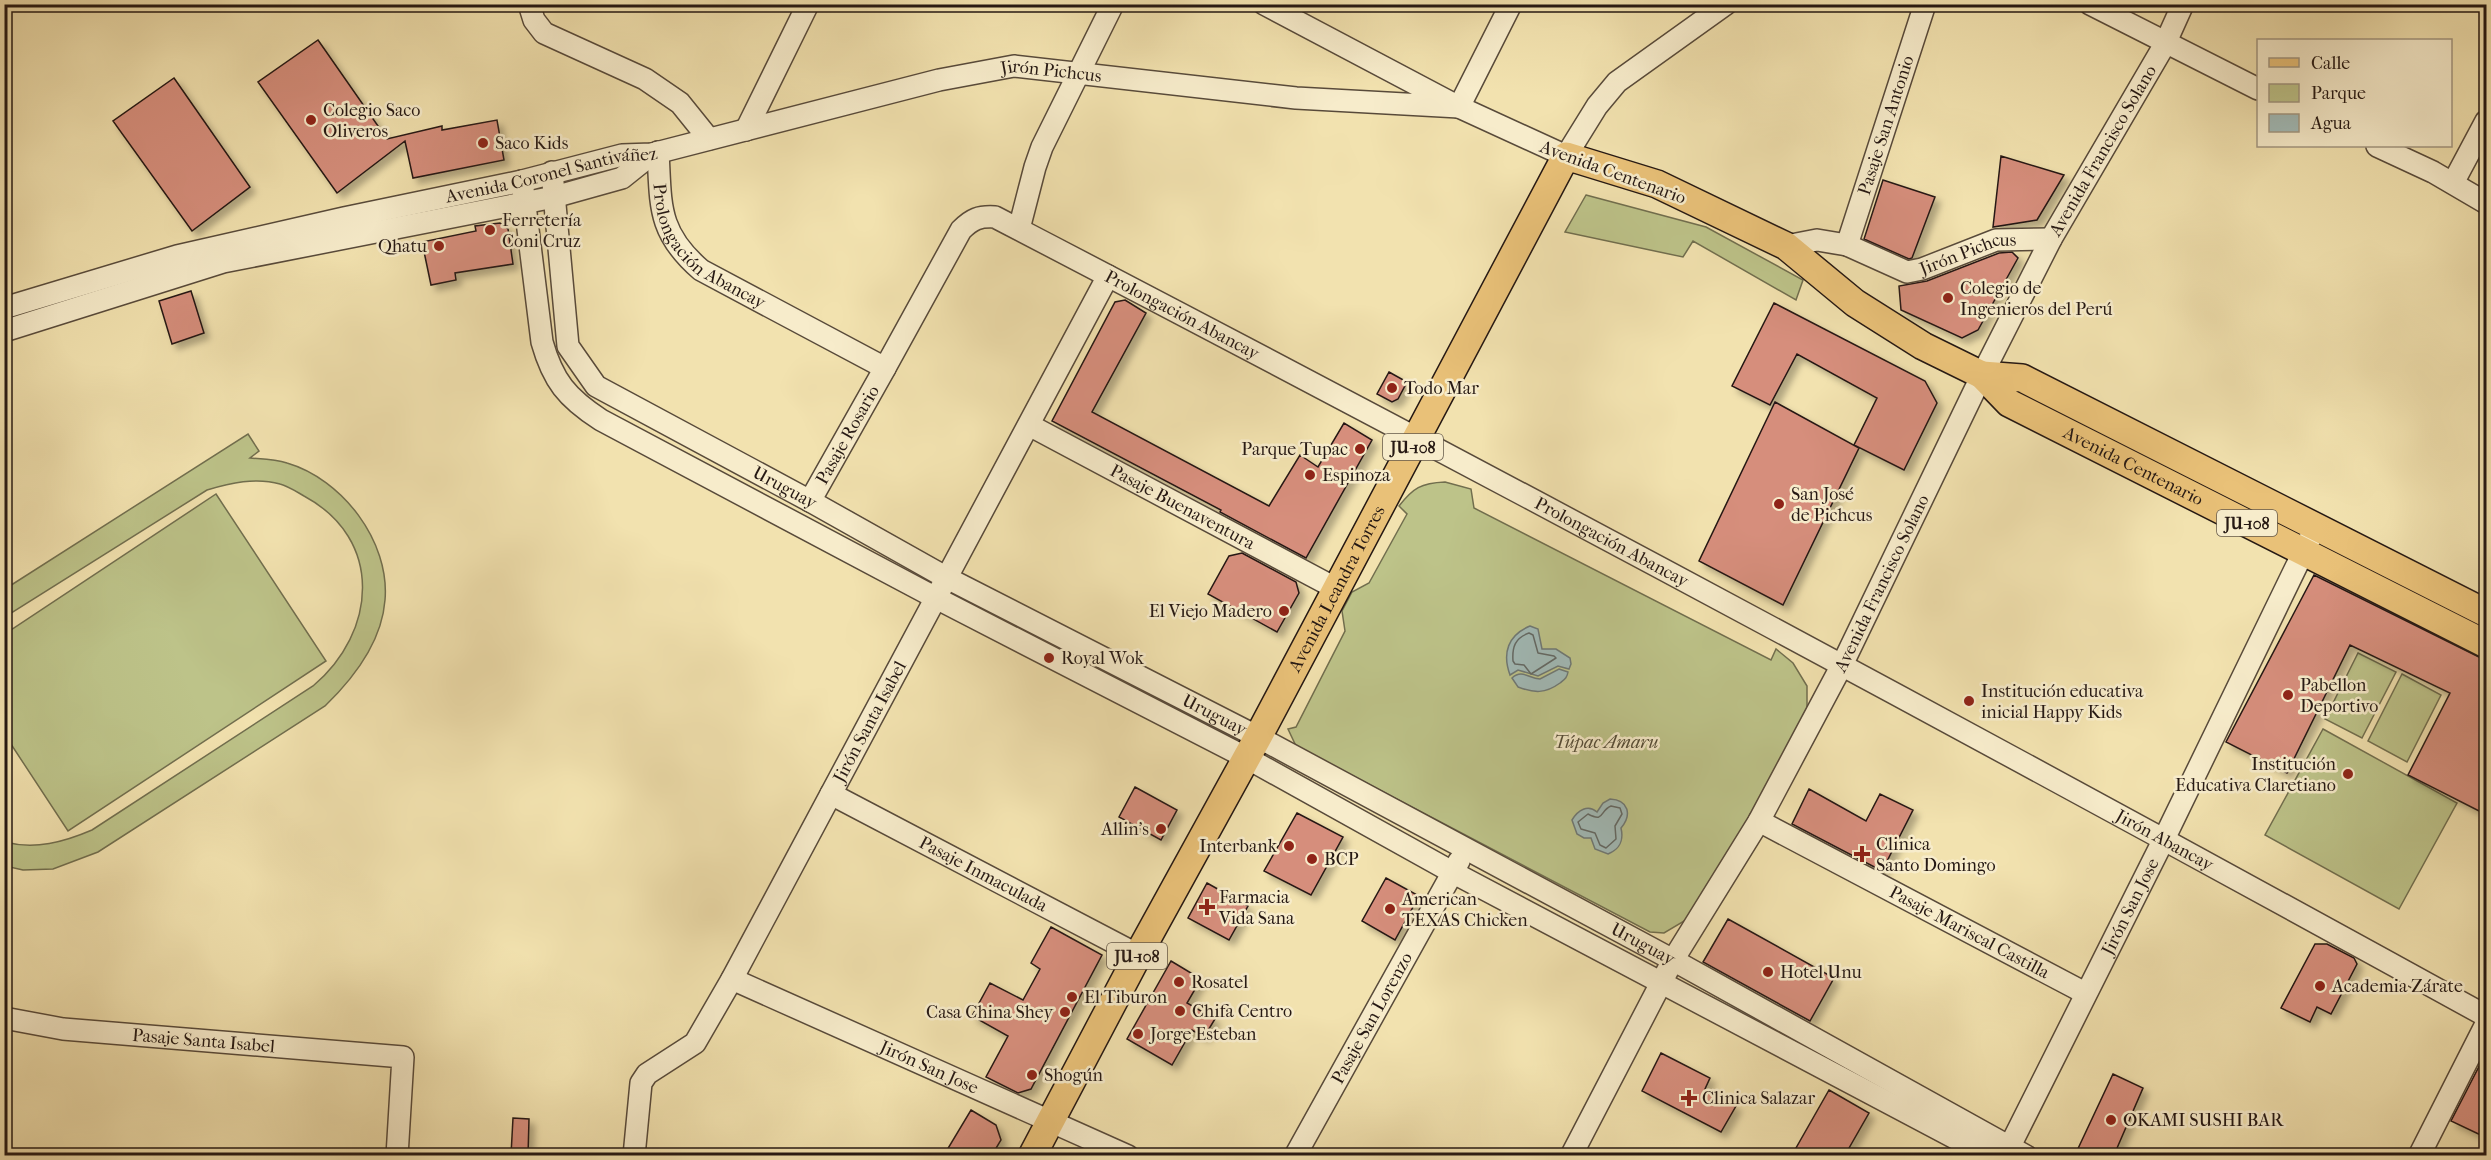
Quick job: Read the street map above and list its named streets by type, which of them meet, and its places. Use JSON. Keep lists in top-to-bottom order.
{
  "streets": {
    "main road": ["Avenida Centenario", "JU-108", "Avenida Leandra Torres"],
    "street": [
      "Jirón Pichcus",
      "Pasaje San Antonio",
      "Avenida Francisco Solano",
      "Avenida Coronel Santiváñez",
      "Prolongación Abancay",
      "Pasaje Rosario",
      "Uruguay",
      "Pasaje Buenaventura",
      "Jirón Santa Isabel",
      "Jirón Abancay",
      "Pasaje Inmaculada",
      "Jirón San Jose",
      "Pasaje Mariscal Castilla",
      "Pasaje San Lorenzo",
      "Pasaje Santa Isabel"
    ]
  },
  "crossings": [
    ["Jirón Pichcus", "Pasaje San Antonio"],
    ["Jirón Pichcus", "Avenida Francisco Solano"],
    ["Jirón Pichcus", "Avenida Centenario"],
    ["Jirón Pichcus", "Avenida Coronel Santiváñez"],
    ["Jirón Pichcus", "Prolongación Abancay"],
    ["Avenida Francisco Solano", "Avenida Centenario"],
    ["Avenida Francisco Solano", "Prolongación Abancay"],
    ["Avenida Francisco Solano", "Uruguay"],
    ["Avenida Francisco Solano", "Jirón Abancay"],
    ["Avenida Francisco Solano", "Pasaje Mariscal Castilla"],
    ["Avenida Centenario", "Avenida Leandra Torres"],
    ["Avenida Centenario", "Jirón San Jose"],
    ["Avenida Coronel Santiváñez", "Prolongación Abancay"],
    ["Avenida Coronel Santiváñez", "Uruguay"],
    ["Prolongación Abancay", "Pasaje Rosario"],
    ["Prolongación Abancay", "Avenida Leandra Torres"],
    ["Prolongación Abancay", "Jirón Santa Isabel"],
    ["Prolongación Abancay", "Jirón Abancay"],
    ["Pasaje Rosario", "Uruguay"],
    ["Uruguay", "Avenida Leandra Torres"],
    ["Uruguay", "Jirón Santa Isabel"],
    ["Uruguay", "Jirón San Jose"],
    ["Uruguay", "Pasaje San Lorenzo"],
    ["Pasaje Buenaventura", "Avenida Leandra Torres"],
    ["Pasaje Buenaventura", "Jirón Santa Isabel"],
    ["Avenida Leandra Torres", "Pasaje Inmaculada"],
    ["Avenida Leandra Torres", "Jirón San Jose"],
    ["Jirón Santa Isabel", "Pasaje Inmaculada"],
    ["Jirón Santa Isabel", "Jirón San Jose"],
    ["Jirón Abancay", "Jirón San Jose"],
    ["Jirón San Jose", "Pasaje Mariscal Castilla"]
  ],
  "parks": ["Túpac Amaru"],
  "places": {
    "other": [
      "Colegio Saco Oliveros",
      "Saco Kids",
      "Ferretería Coni Cruz",
      "Qhatu",
      "Colegio de Ingenieros del Perú",
      "Todo Mar",
      "Parque Tupac",
      "Espinoza",
      "San José de Pichcus",
      "El Viejo Madero",
      "Royal Wok",
      "Pabellon Deportivo",
      "Institución educativa inicial Happy Kids",
      "Institución Educativa Claretiano",
      "Allin's",
      "Interbank",
      "BCP",
      "American TEXAS Chicken",
      "Hotel Unu",
      "Rosatel",
      "Academia Zárate",
      "El Tiburon",
      "Chifa Centro",
      "Casa China Shey",
      "Jorge Esteban",
      "Shogún",
      "OKAMI SUSHI BAR"
    ],
    "health": ["Clinica Santo Domingo", "Farmacia Vida Sana", "Clinica Salazar"]
  },
  "legend": ["Calle", "Parque", "Agua"]
}
